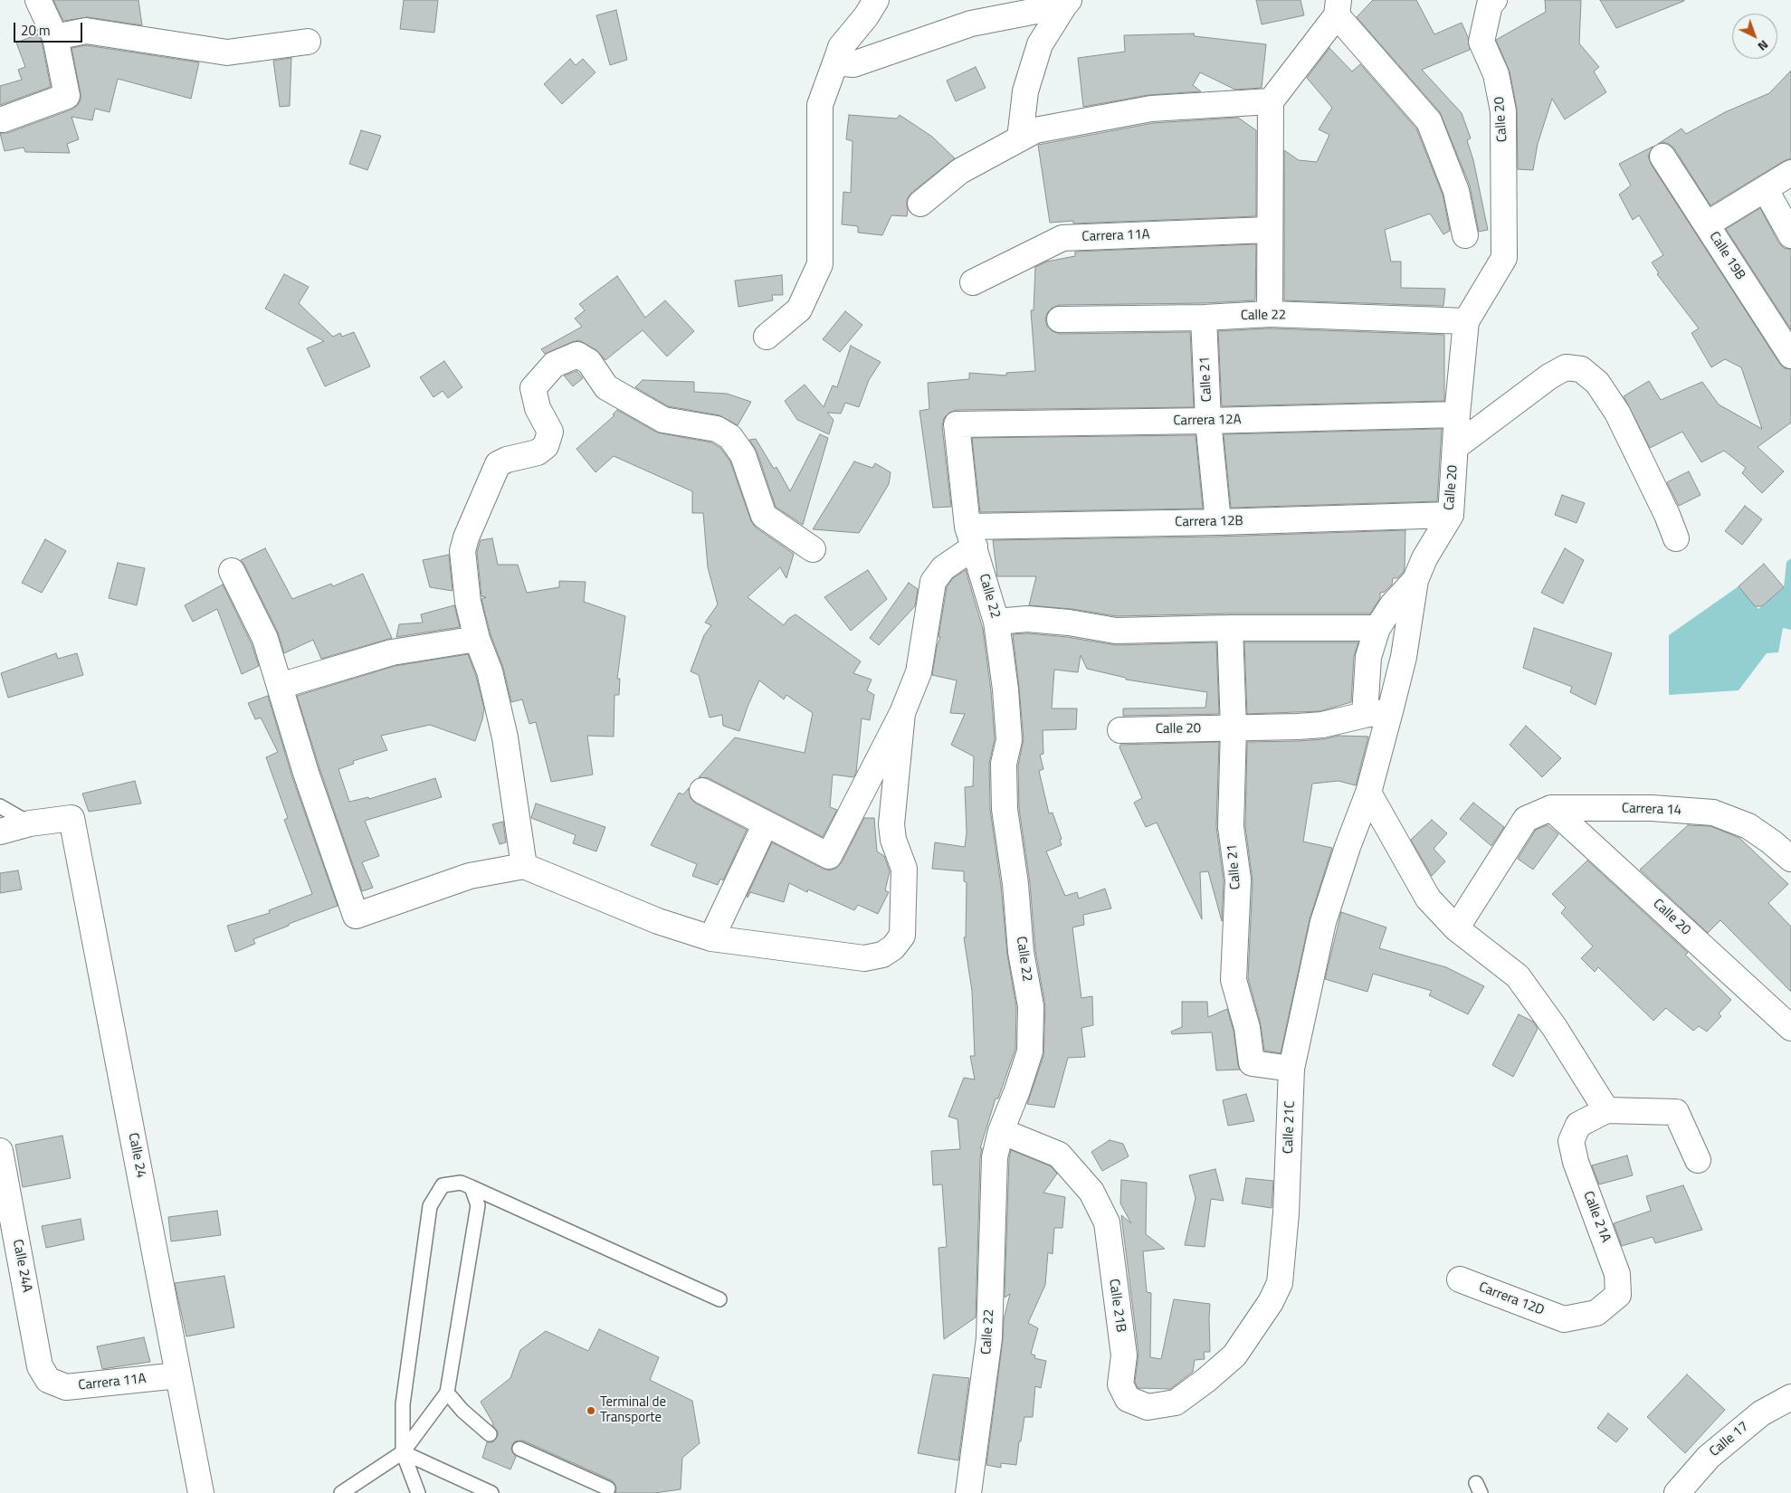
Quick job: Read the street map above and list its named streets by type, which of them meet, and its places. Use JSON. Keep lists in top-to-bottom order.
{
  "streets": {
    "street": [
      "Calle 20",
      "Carrera 11A",
      "Calle 19B",
      "Calle 22",
      "Calle 21",
      "Carrera 12A",
      "Carrera 12B",
      "Carrera 14",
      "Calle 21C",
      "Calle 24",
      "Calle 21A",
      "Calle 24A",
      "Carrera 12D",
      "Calle 21B",
      "Calle 17"
    ]
  },
  "crossings": [
    ["Calle 20", "Calle 22"],
    ["Calle 20", "Calle 21"],
    ["Calle 20", "Carrera 12A"],
    ["Calle 20", "Carrera 12B"],
    ["Calle 20", "Carrera 14"],
    ["Calle 20", "Calle 21C"],
    ["Carrera 11A", "Calle 24"],
    ["Carrera 11A", "Calle 24A"],
    ["Calle 22", "Calle 21"],
    ["Calle 22", "Carrera 12A"],
    ["Calle 22", "Carrera 12B"],
    ["Calle 22", "Calle 21B"],
    ["Calle 21", "Carrera 12A"],
    ["Calle 21", "Carrera 12B"],
    ["Calle 21", "Calle 21C"],
    ["Calle 21C", "Calle 21B"],
    ["Calle 21A", "Carrera 12D"]
  ],
  "places": ["Terminal de Transporte"],
  "scale_bar": "20 m",
  "north": "bottom right"
}
